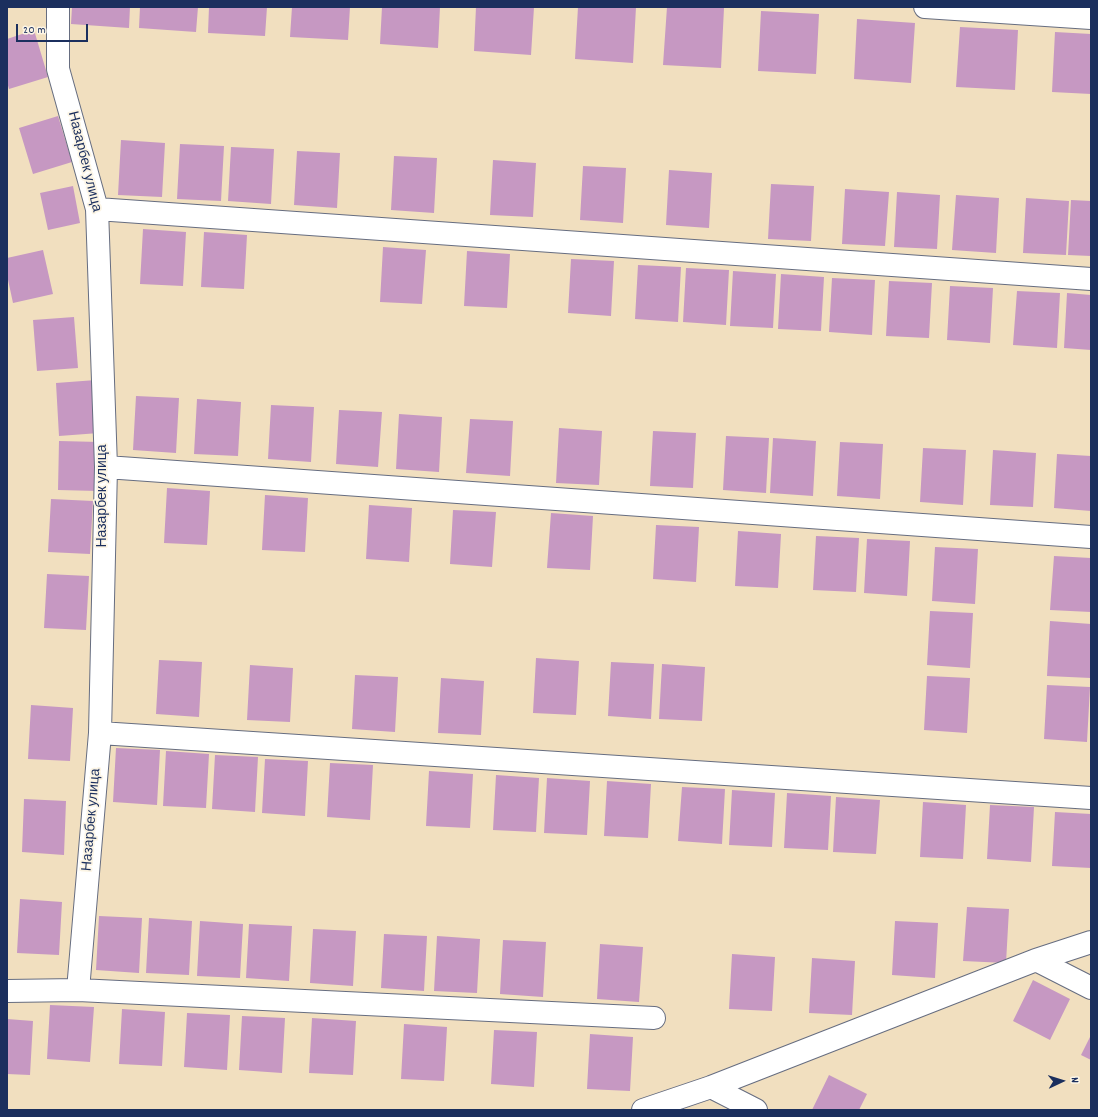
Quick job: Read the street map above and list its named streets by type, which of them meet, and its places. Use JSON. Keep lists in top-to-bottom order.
{
  "streets": {
    "street": ["Назарбек улица"]
  },
  "scale_bar": "20 m",
  "north": "right"
}
